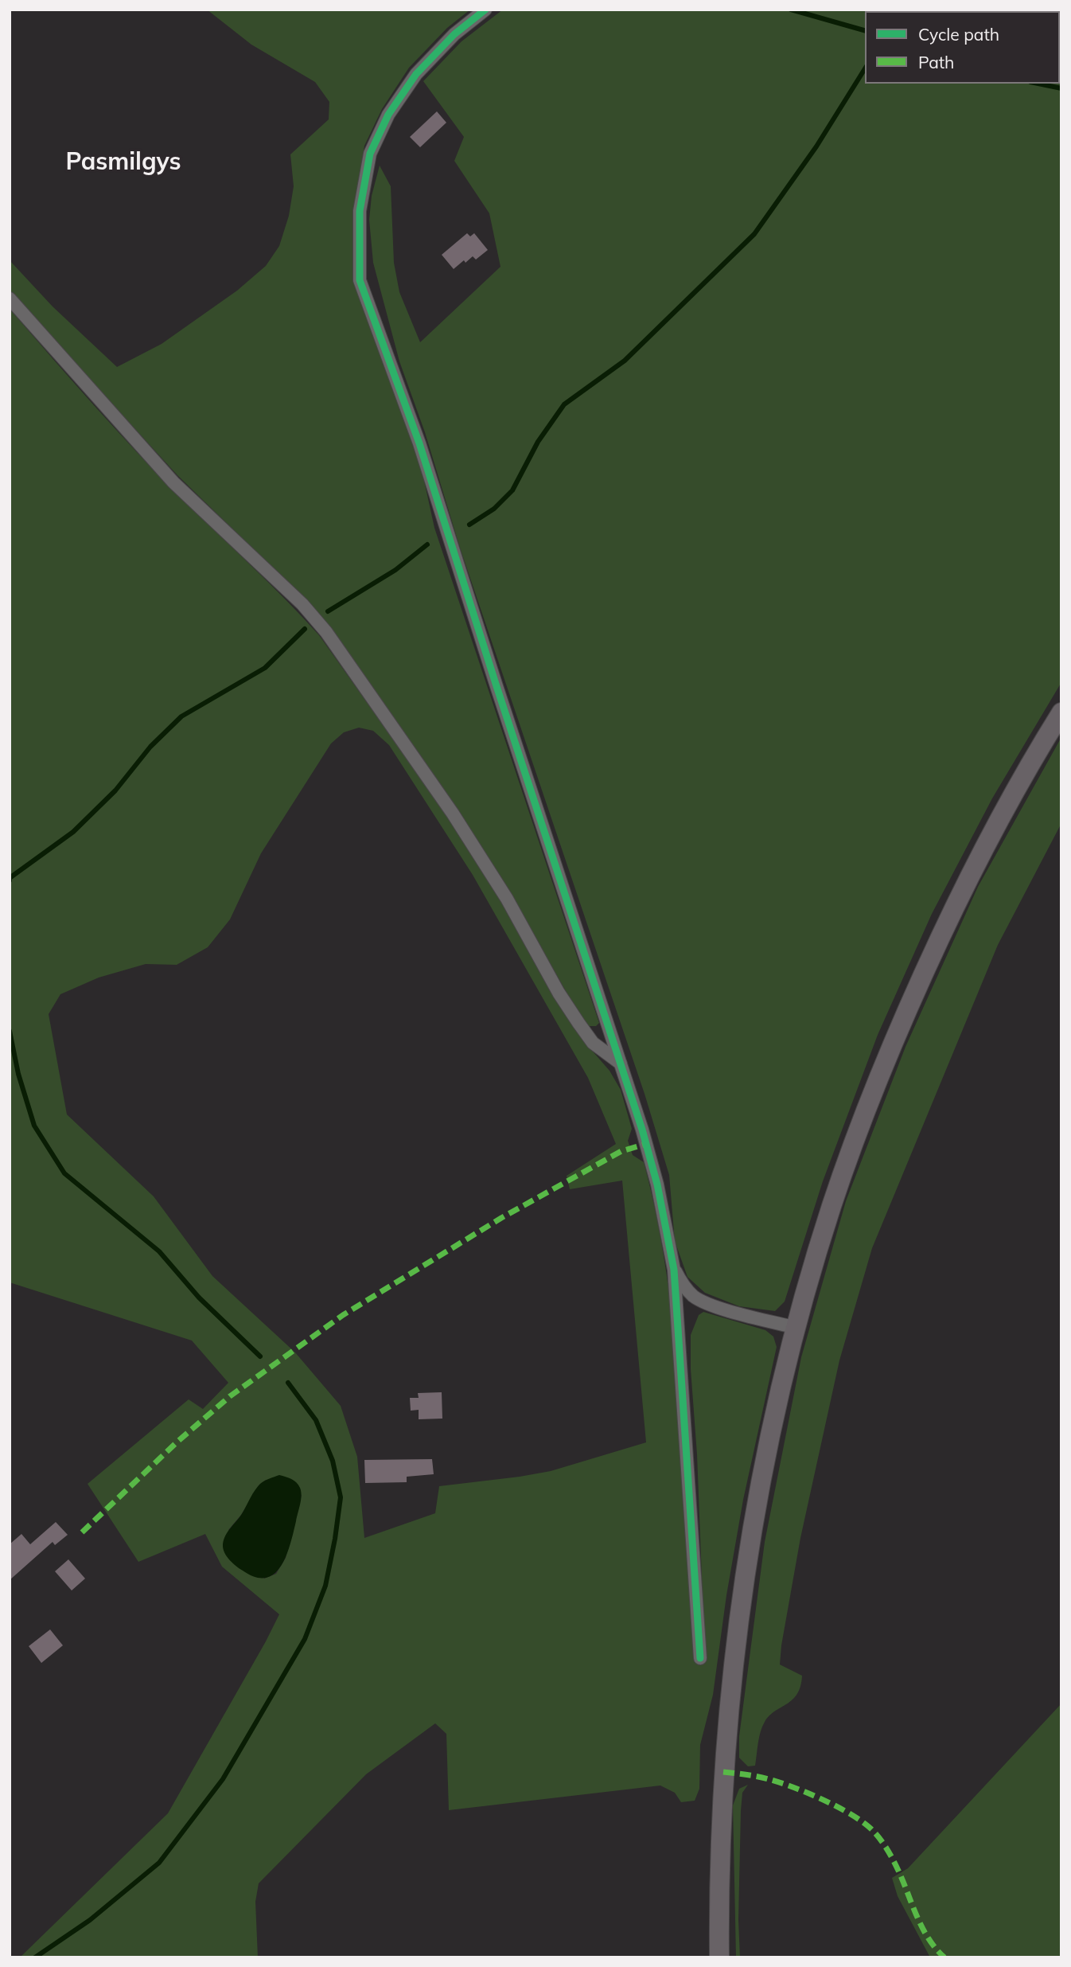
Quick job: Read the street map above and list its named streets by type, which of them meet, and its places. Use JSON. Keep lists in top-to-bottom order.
{
  "districts": ["Pasmilgys"],
  "legend": ["Cycle path", "Path"]
}
